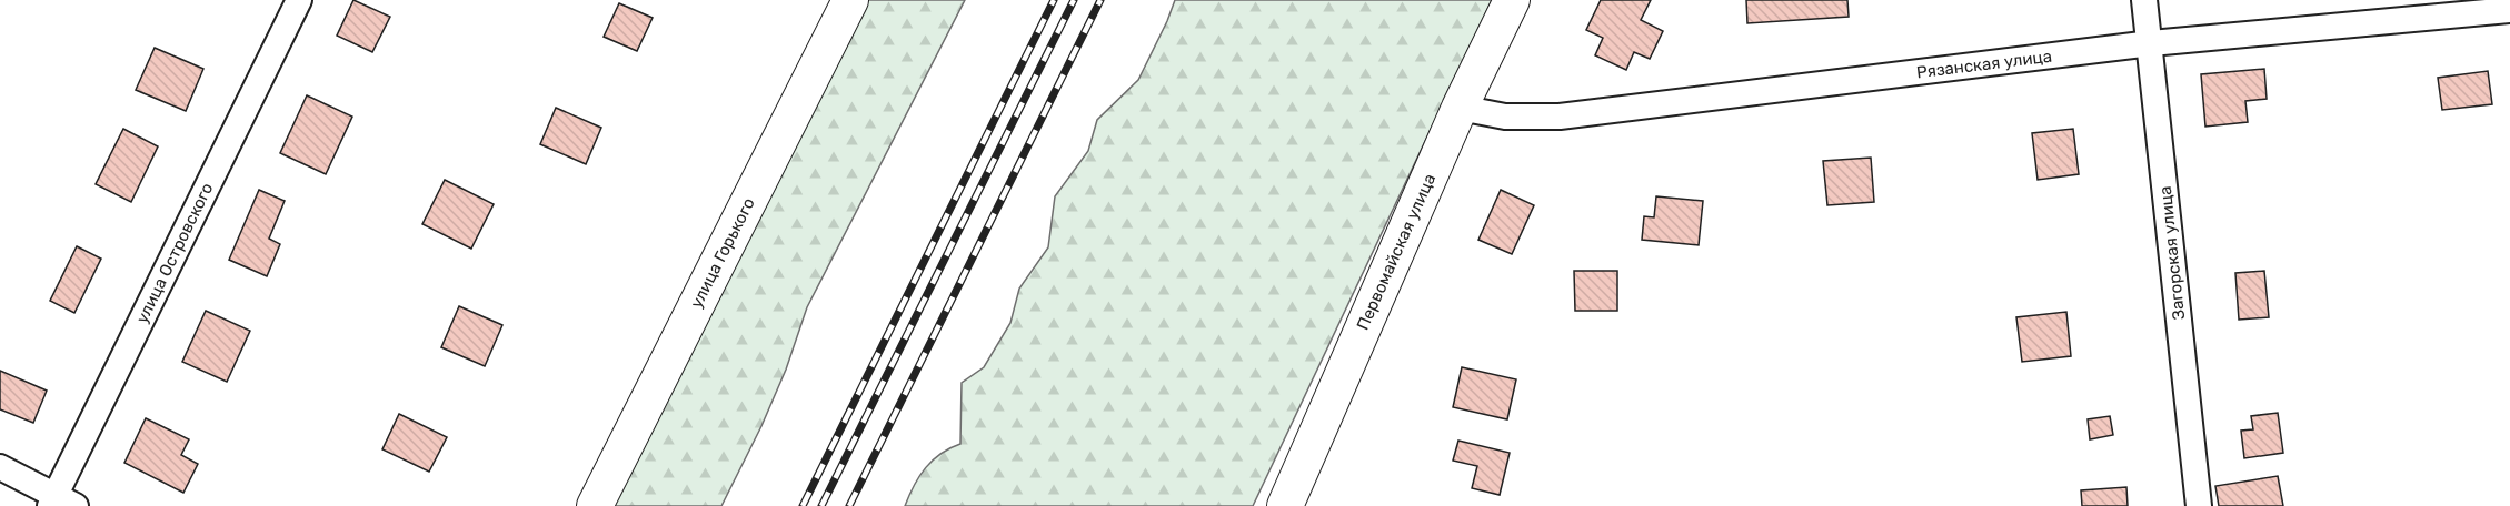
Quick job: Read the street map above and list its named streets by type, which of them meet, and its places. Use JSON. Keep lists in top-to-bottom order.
{
  "streets": {
    "street": [
      "Рязанская улица",
      "Первомайская улица",
      "улица Островского",
      "улица Горького",
      "Загорская улица"
    ]
  },
  "crossings": [
    ["Рязанская улица", "Первомайская улица"],
    ["Рязанская улица", "Загорская улица"]
  ]
}
